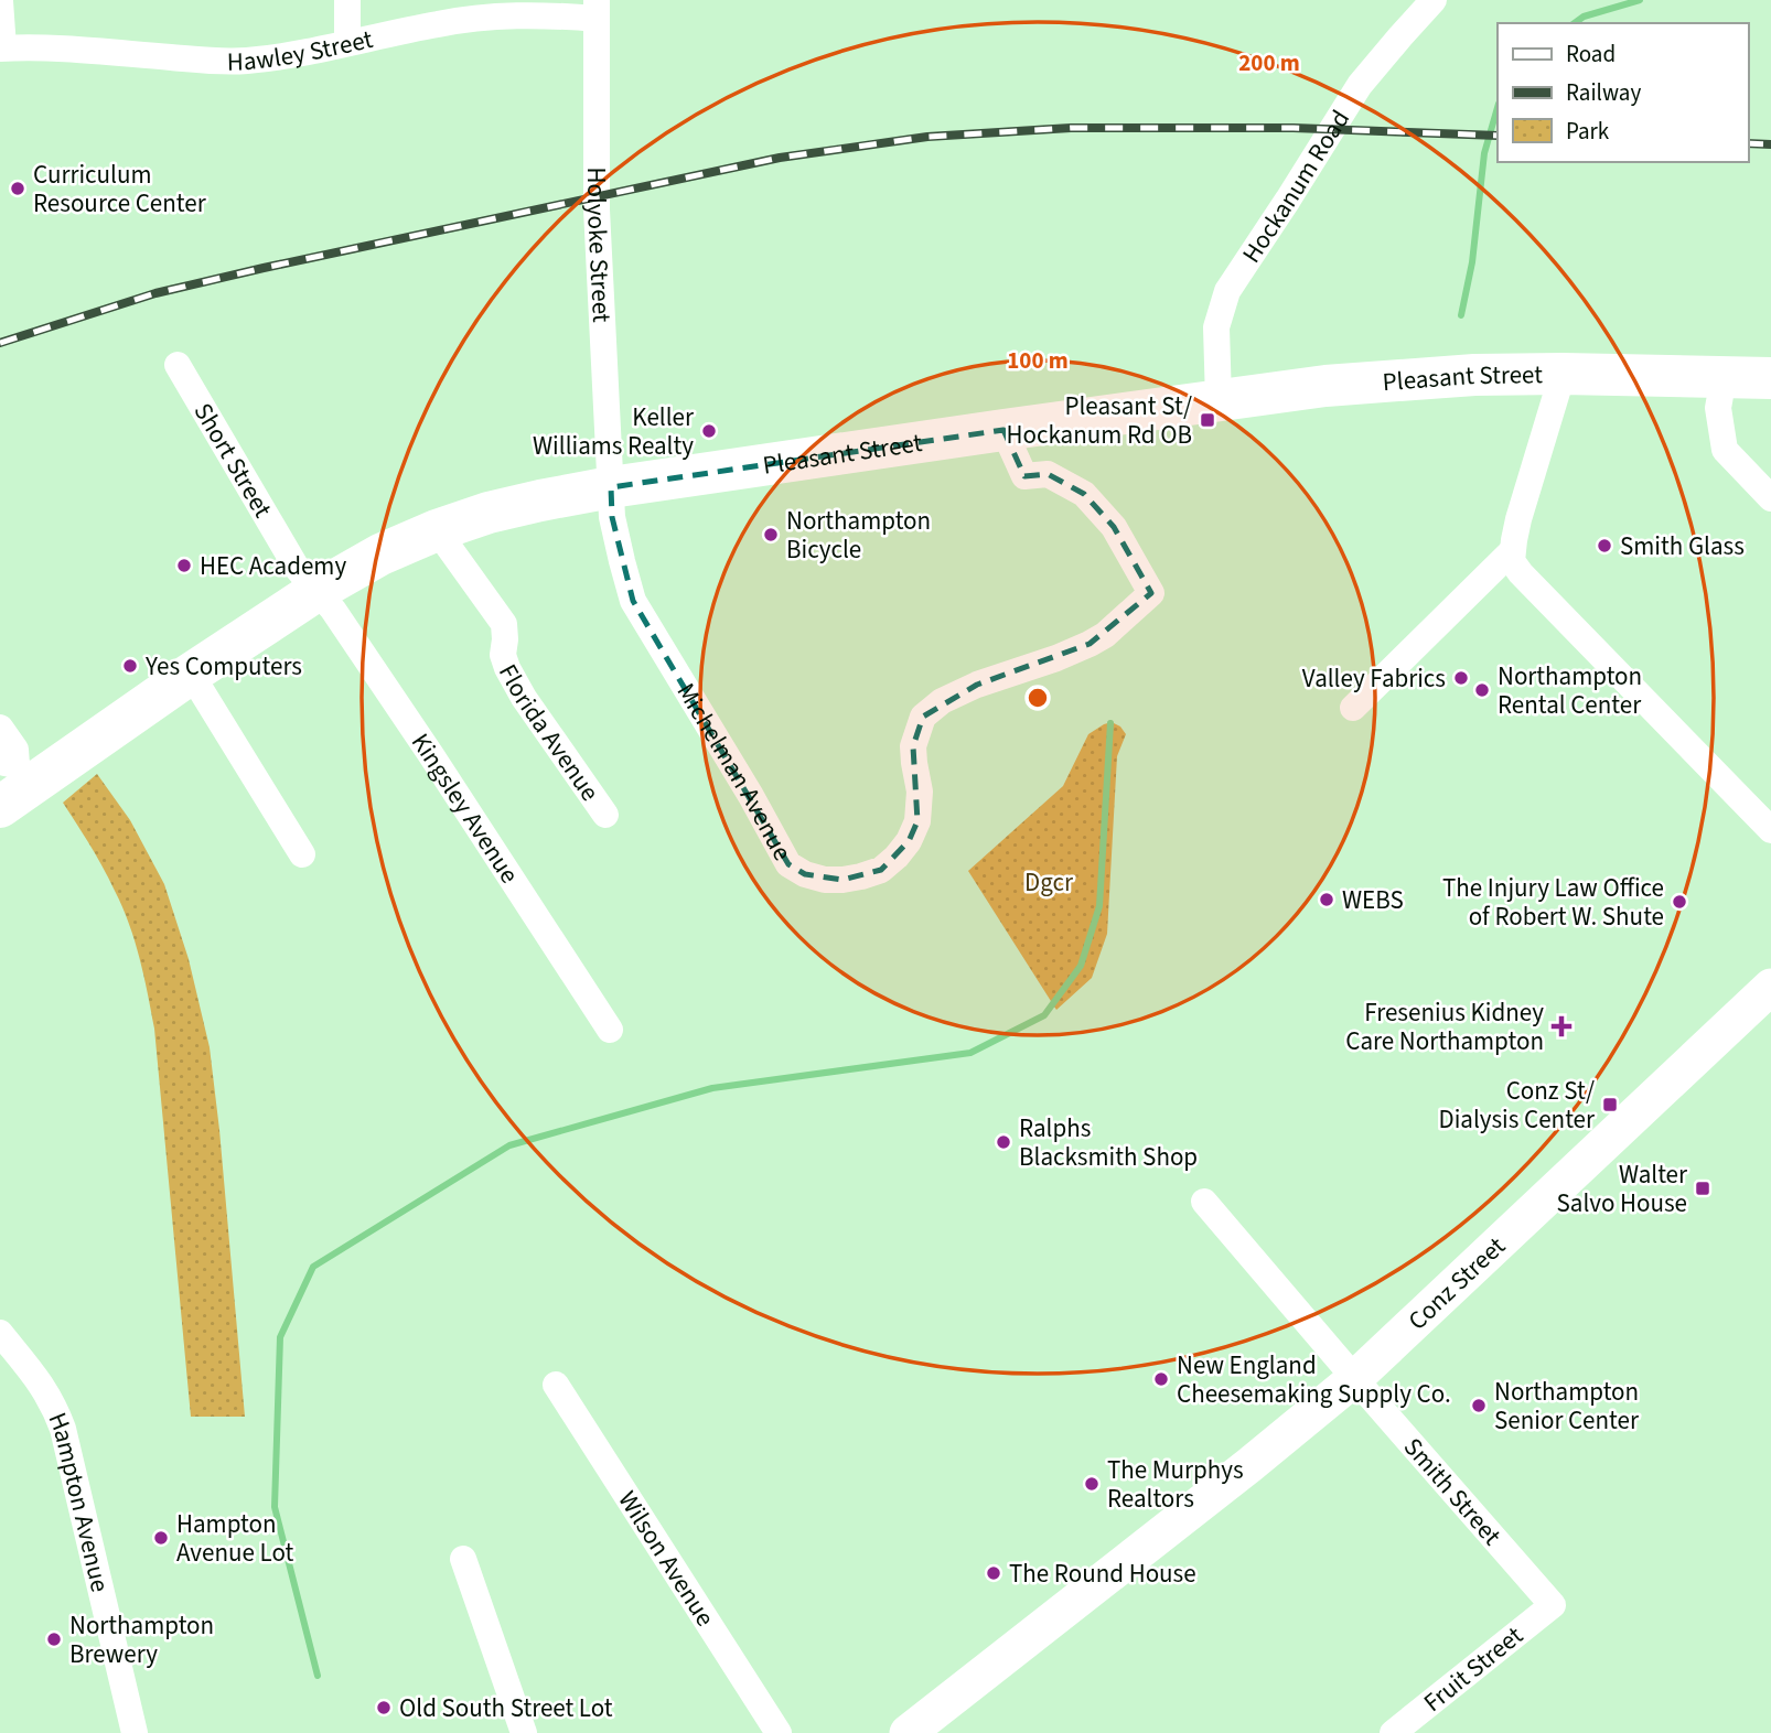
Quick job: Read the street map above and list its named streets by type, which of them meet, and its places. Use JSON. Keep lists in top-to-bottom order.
{
  "streets": {
    "main road": ["Pleasant Street", "Conz Street"],
    "street": [
      "Hawley Street",
      "Hockanum Road",
      "Holyoke Street",
      "Short Street",
      "Florida Avenue",
      "Michelman Avenue",
      "Kingsley Avenue",
      "Smith Street",
      "Hampton Avenue",
      "Wilson Avenue",
      "Fruit Street"
    ]
  },
  "crossings": [
    ["Hawley Street", "Holyoke Street"],
    ["Hockanum Road", "Pleasant Street"],
    ["Holyoke Street", "Pleasant Street"],
    ["Holyoke Street", "Michelman Avenue"],
    ["Pleasant Street", "Short Street"],
    ["Pleasant Street", "Florida Avenue"],
    ["Pleasant Street", "Michelman Avenue"],
    ["Pleasant Street", "Kingsley Avenue"],
    ["Short Street", "Kingsley Avenue"],
    ["Conz Street", "Smith Street"],
    ["Smith Street", "Fruit Street"]
  ],
  "parks": ["Dgcr"],
  "places": {
    "other": [
      "Curriculum Resource Center",
      "Keller Williams Realty",
      "Northampton Bicycle",
      "Smith Glass",
      "HEC Academy",
      "Yes Computers",
      "Valley Fabrics",
      "Northampton Rental Center",
      "WEBS",
      "The Injury Law Office of Robert W. Shute",
      "Ralphs Blacksmith Shop",
      "New England Cheesemaking Supply Co.",
      "Northampton Senior Center",
      "The Murphys Realtors",
      "Hampton Avenue Lot",
      "The Round House",
      "Northampton Brewery",
      "Old South Street Lot"
    ],
    "transit": ["Pleasant St/ Hockanum Rd OB", "Conz St/ Dialysis Center", "Walter Salvo House"],
    "health": ["Fresenius Kidney Care Northampton"]
  },
  "legend": ["Road", "Railway", "Park"],
  "rings": ["200 m", "100 m"]
}
